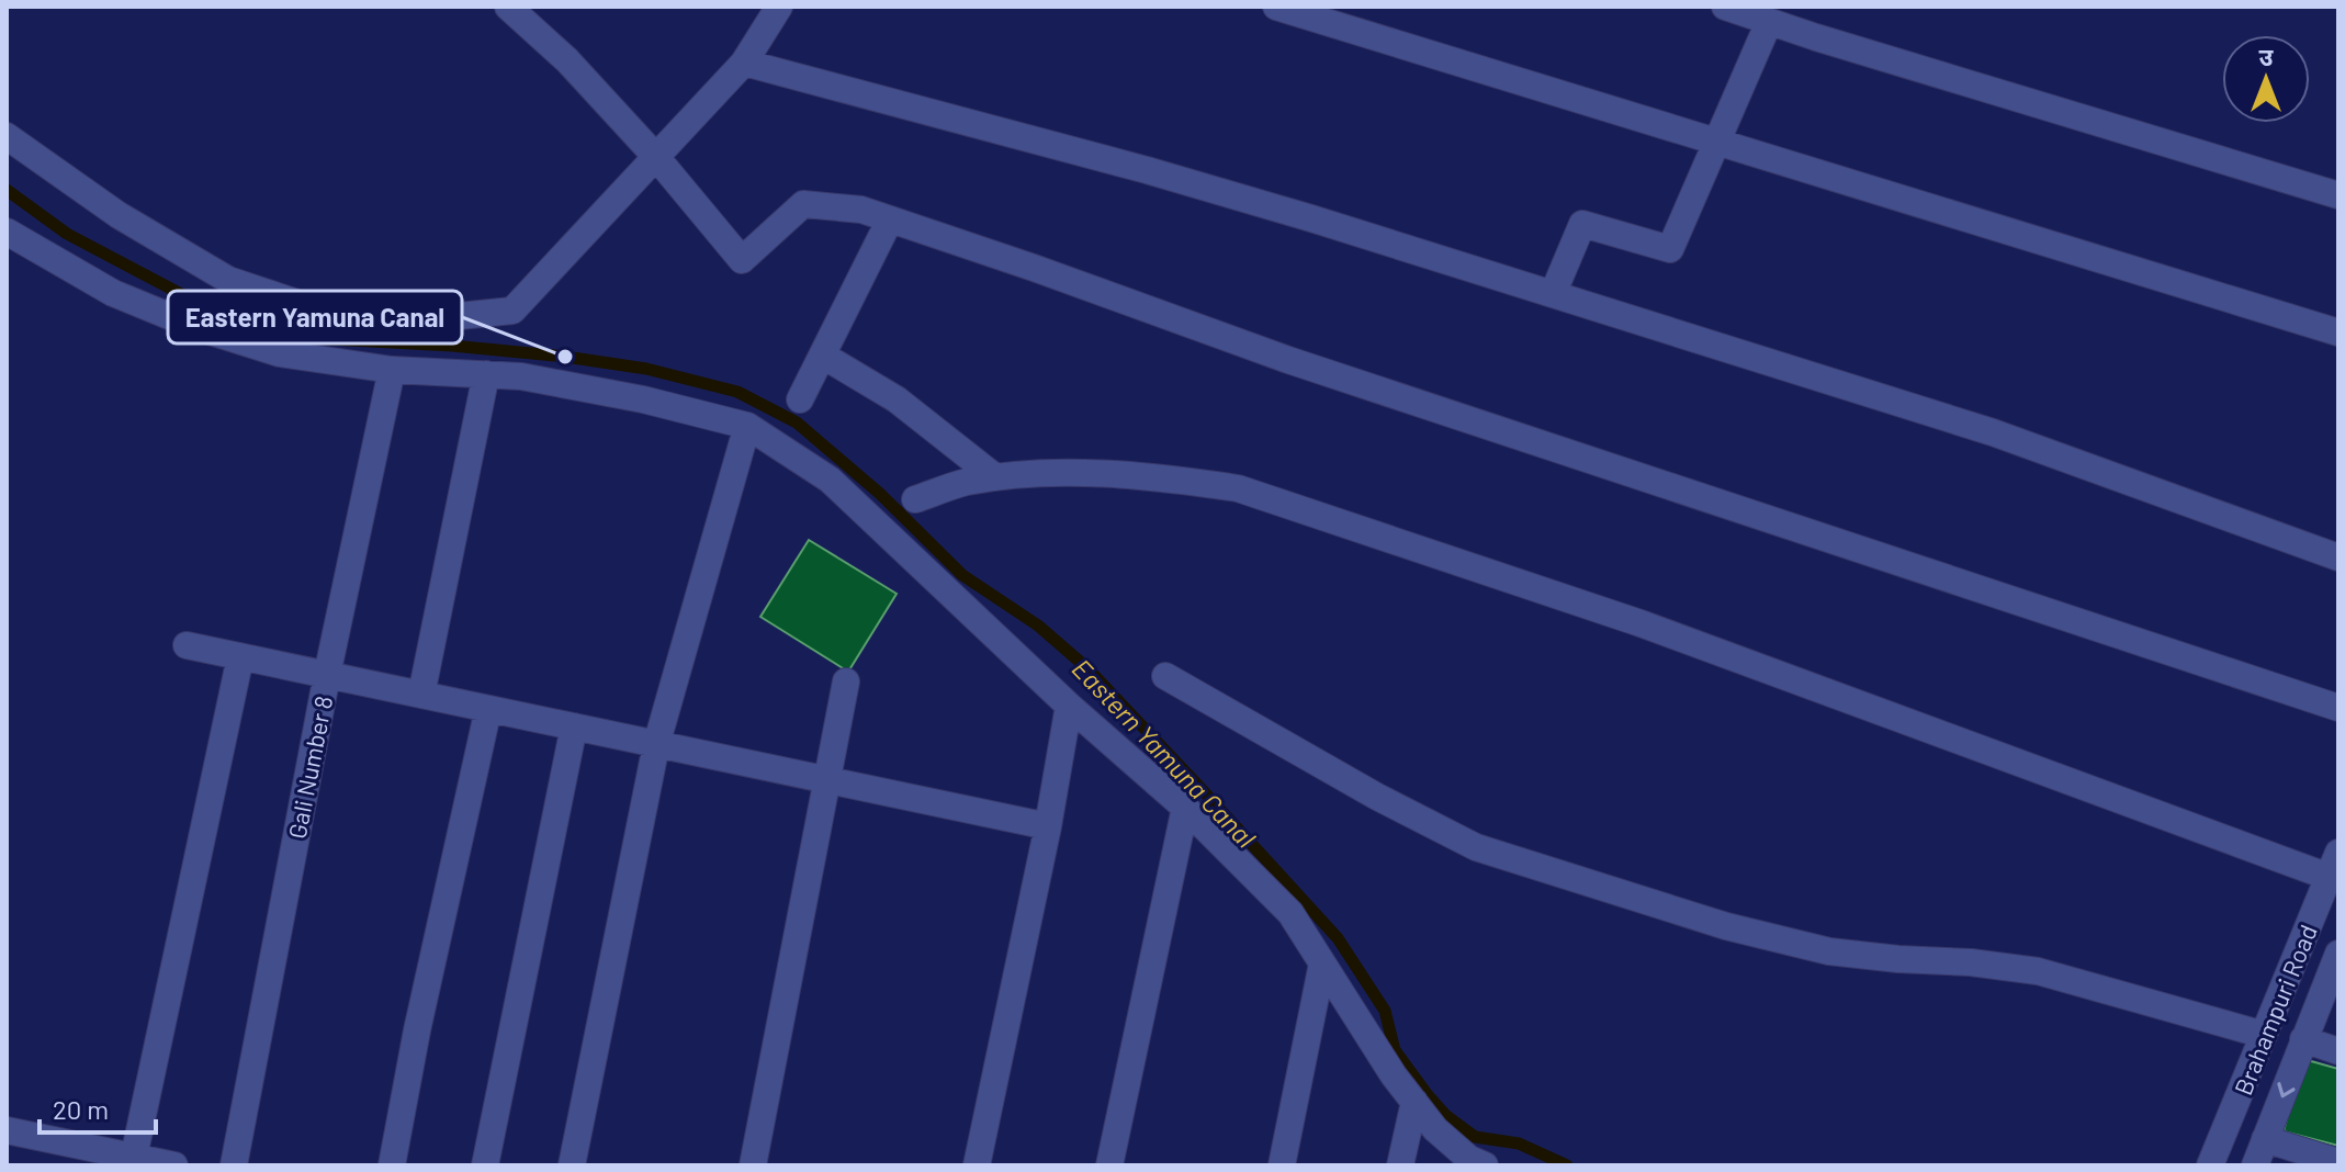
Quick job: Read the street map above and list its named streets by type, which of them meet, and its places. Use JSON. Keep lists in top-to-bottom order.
{
  "streets": {
    "street": ["Gali Number 8", "Brahampuri Road"]
  },
  "water": ["Eastern Yamuna Canal"],
  "places": ["Eastern Yamuna Canal"],
  "scale_bar": "20 m",
  "north": "top"
}
